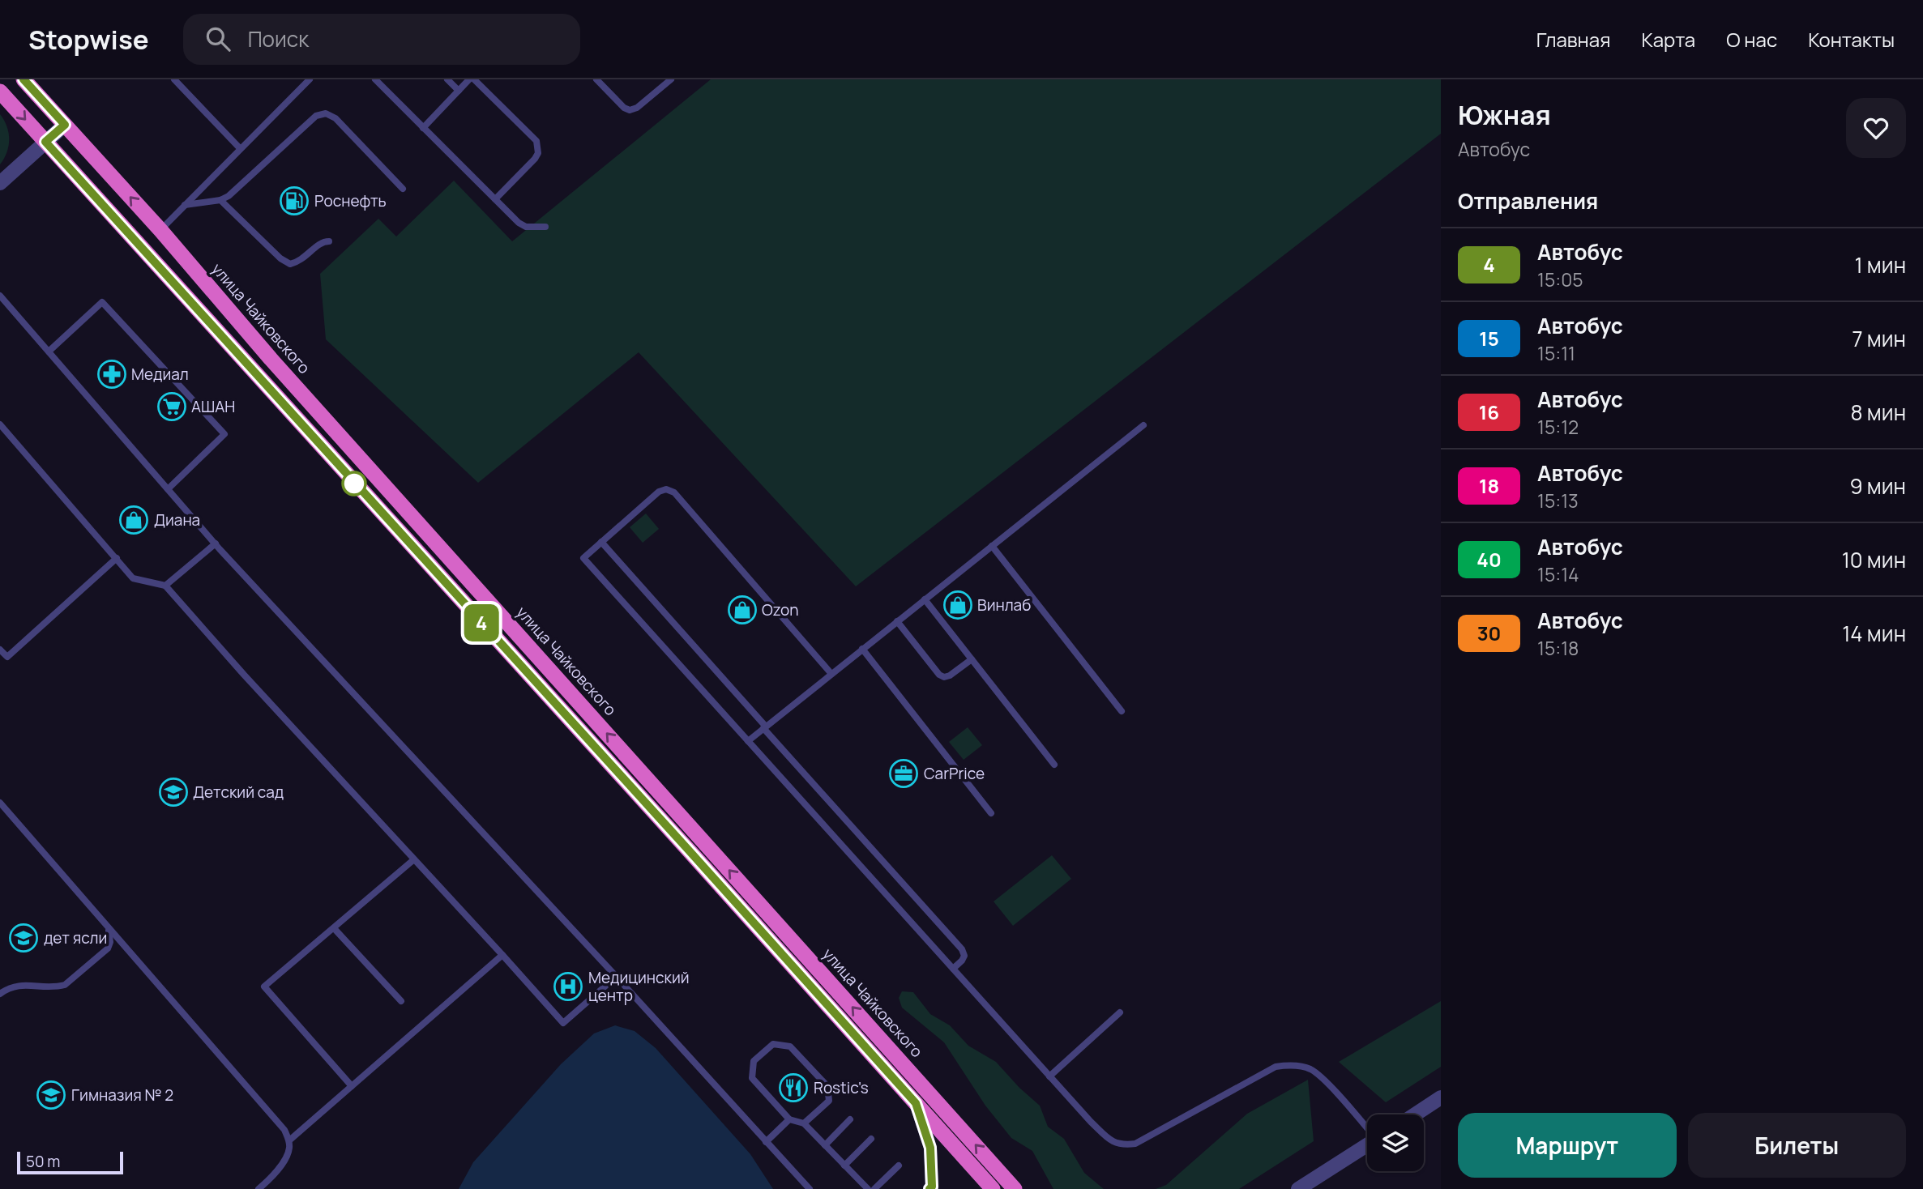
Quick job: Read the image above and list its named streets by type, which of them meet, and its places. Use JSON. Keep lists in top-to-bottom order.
{
  "streets": {
    "highway": ["улица Чайковского"]
  },
  "places": {
    "fuel station": ["Роснефть"],
    "pharmacy": ["Медиал"],
    "supermarket": ["AШАН"],
    "shop": ["Диана", "Винлаб", "Ozon"],
    "office": ["CarPrice"],
    "school or university": ["Детский сад", "дет ясли", "Гимназия № 2"],
    "hospital": ["Медицинский центр"],
    "restaurant": ["Rostic's"]
  },
  "lines": ["bus line 4"],
  "scale_bar": "50 m",
  "page": {
    "header": "Stopwise",
    "search": "Поиск",
    "nav": [
      "Главная",
      "Карта",
      "О нас",
      "Контакты"
    ],
    "on_map": "4",
    "heading": [
      ["Южная", "Автобус"],
      "Отправления"
    ],
    "list": [
      {
        "mark": "4",
        "name": "Автобус",
        "note": "15:05",
        "value": "1 мин"
      },
      {
        "mark": "15",
        "name": "Автобус",
        "note": "15:11",
        "value": "7 мин"
      },
      {
        "mark": "16",
        "name": "Автобус",
        "note": "15:12",
        "value": "8 мин"
      },
      {
        "mark": "18",
        "name": "Автобус",
        "note": "15:13",
        "value": "9 мин"
      },
      {
        "mark": "40",
        "name": "Автобус",
        "note": "15:14",
        "value": "10 мин"
      },
      {
        "mark": "30",
        "name": "Автобус",
        "note": "15:18",
        "value": "14 мин"
      }
    ],
    "buttons": ["Маршрут", "Билеты"],
    "scale": "50 m"
  }
}
